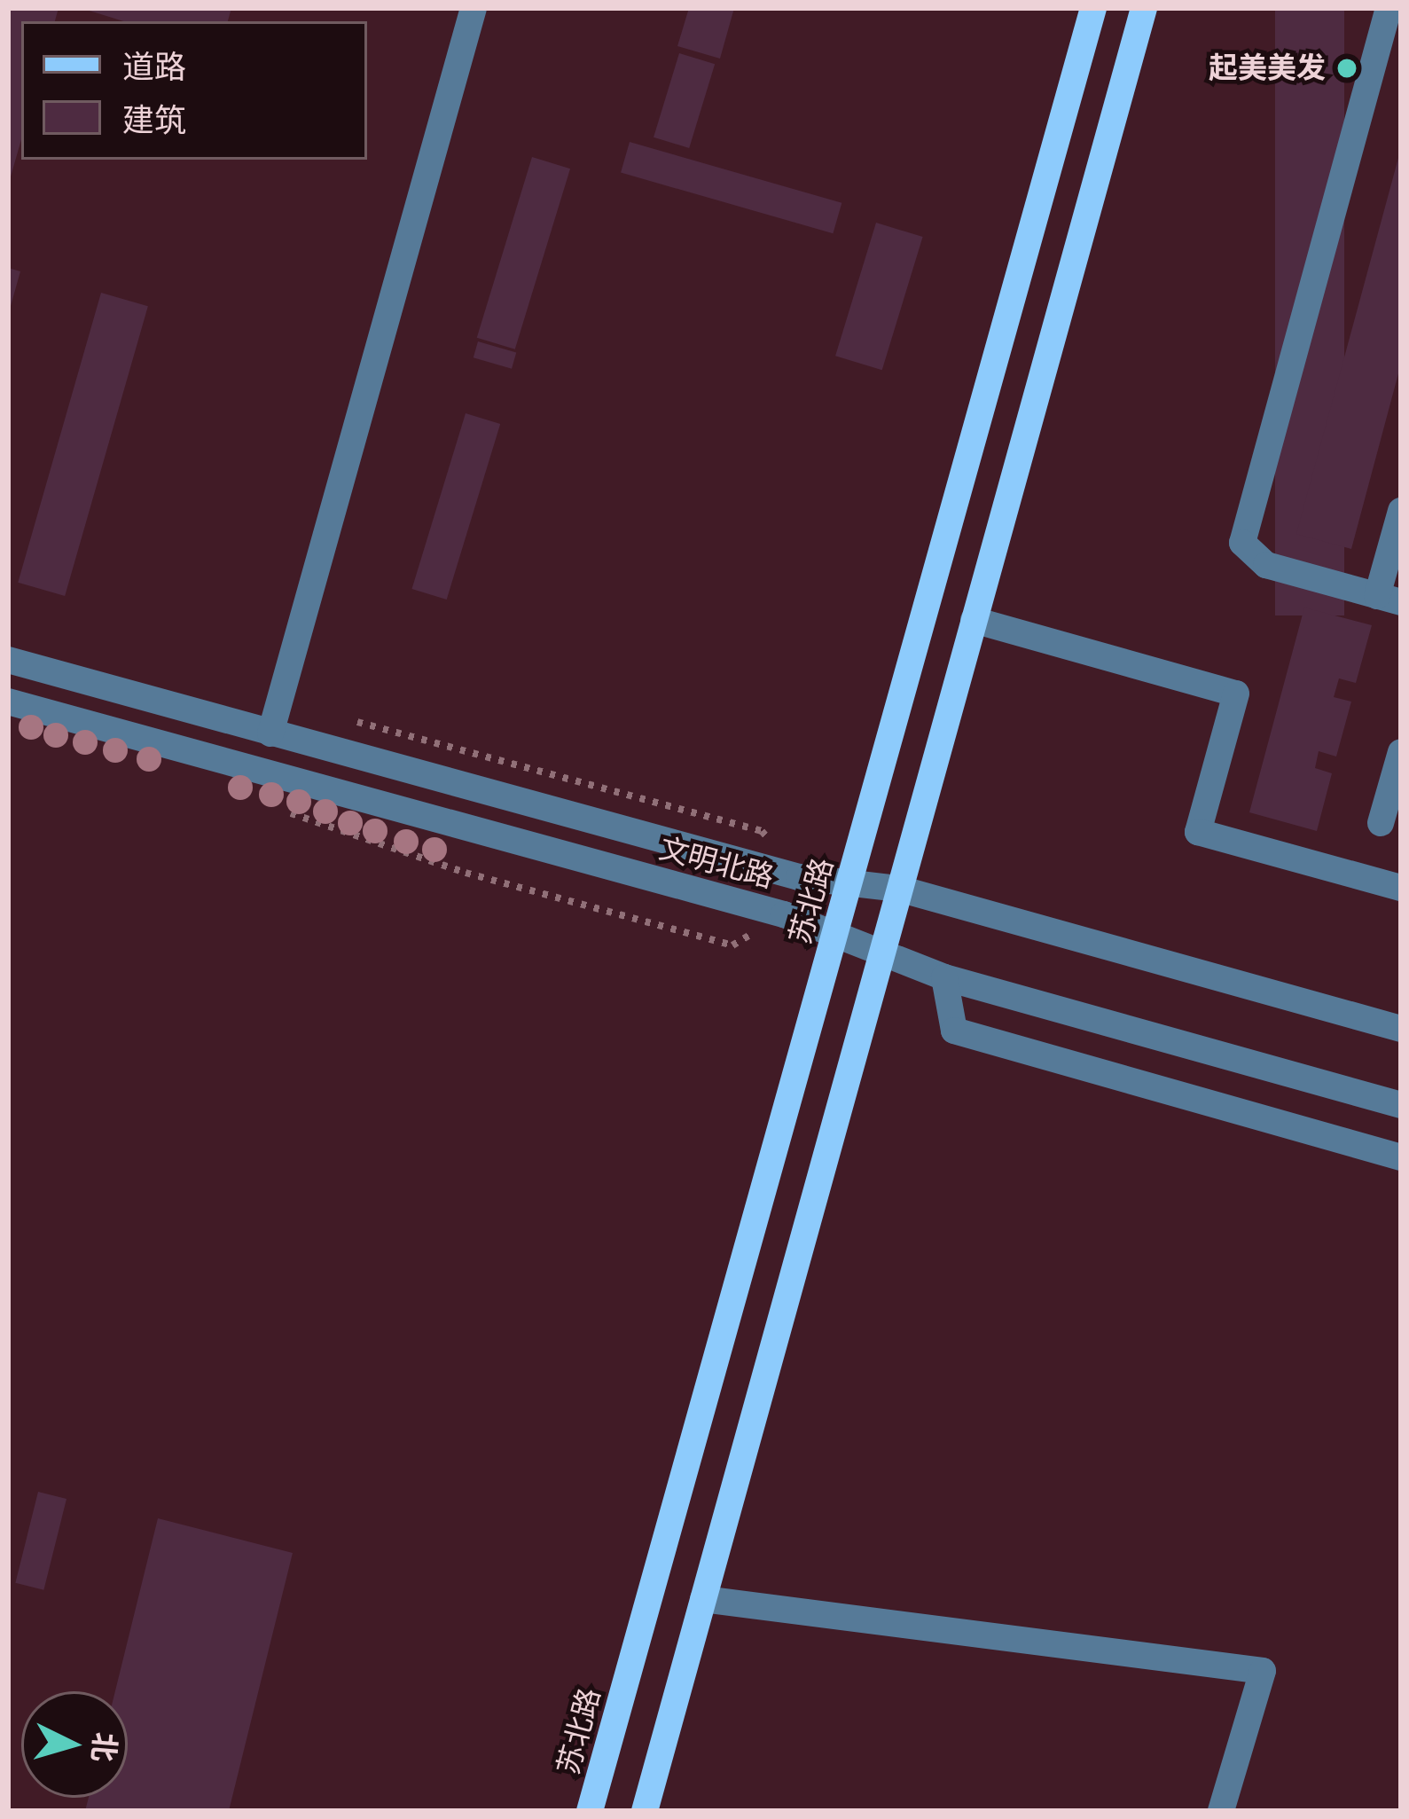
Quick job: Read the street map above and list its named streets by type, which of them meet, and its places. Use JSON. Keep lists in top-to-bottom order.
{
  "streets": {
    "main road": ["苏北路"],
    "street": ["文明北路"]
  },
  "crossings": [
    ["文明北路", "苏北路"]
  ],
  "places": ["起美美发"],
  "legend": ["道路", "建筑"],
  "north": "right"
}
